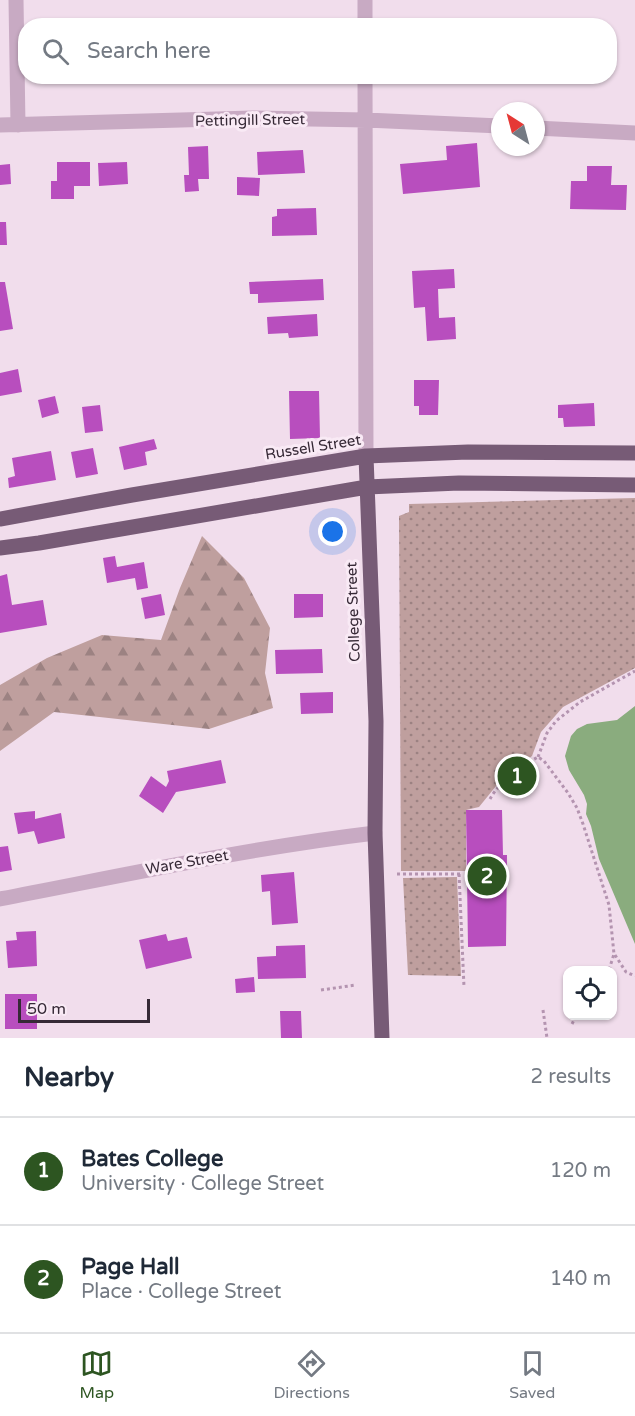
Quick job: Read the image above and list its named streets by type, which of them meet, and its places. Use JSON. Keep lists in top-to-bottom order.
{
  "streets": {
    "main road": ["Russell Street", "College Street"],
    "street": ["Pettingill Street", "Ware Street"]
  },
  "crossings": [
    ["Pettingill Street", "College Street"],
    ["Russell Street", "College Street"],
    ["College Street", "Ware Street"]
  ],
  "scale_bar": "50 m",
  "north": "top left",
  "page": {
    "search": "Search here",
    "pins": ["1", "2"],
    "scale": "50 m",
    "heading": ["Nearby", "2 results"],
    "list": [
      {
        "mark": "1",
        "name": "Bates College",
        "note": "University · College Street",
        "value": "120 m"
      },
      {
        "mark": "2",
        "name": "Page Hall",
        "note": "Place · College Street",
        "value": "140 m"
      }
    ],
    "nav": ["Map", "Directions", "Saved"]
  }
}
